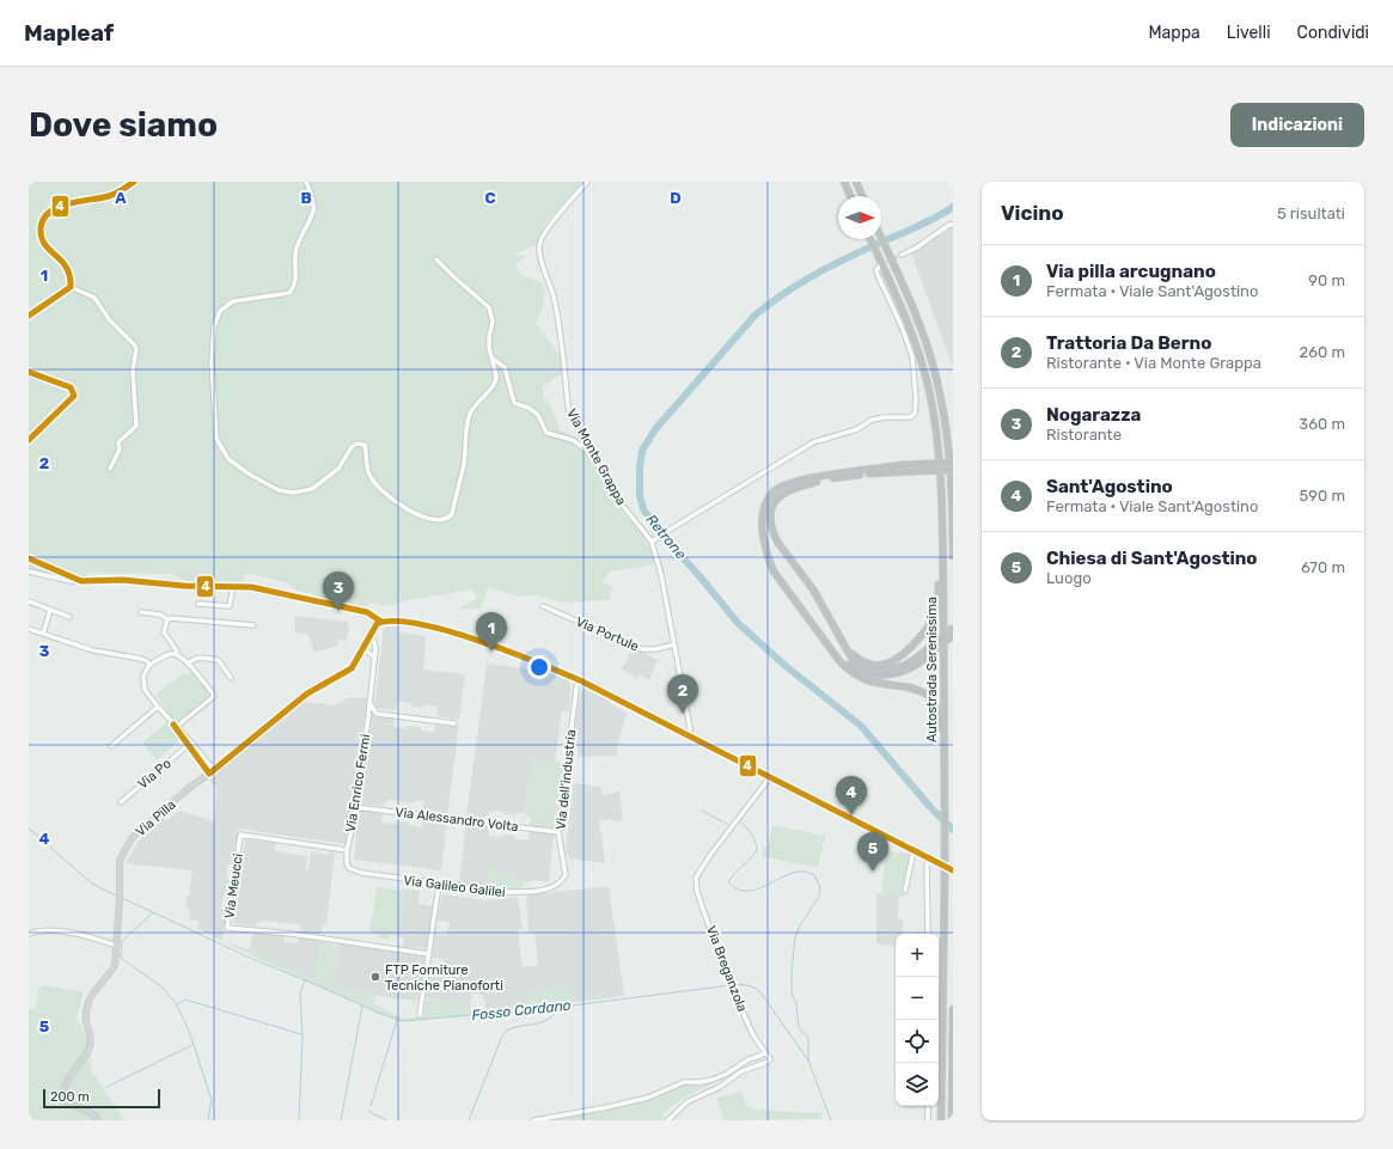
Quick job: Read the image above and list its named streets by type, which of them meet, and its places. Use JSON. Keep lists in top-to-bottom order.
{
  "streets": {
    "highway": ["Autostrada Serenissima"],
    "main road": ["Via Pilla"],
    "street": [
      "Via Monte Grappa",
      "Via Portule",
      "Via Po",
      "Via dell'industria",
      "Via Enrico Fermi",
      "Via Alessandro Volta",
      "Via Meucci",
      "Via Galileo Galilei",
      "Via Breganzola"
    ]
  },
  "crossings": [
    ["Via Monte Grappa", "Via Portule"],
    ["Via dell'industria", "Via Alessandro Volta"],
    ["Via dell'industria", "Via Galileo Galilei"],
    ["Via Enrico Fermi", "Via Pilla"],
    ["Via Enrico Fermi", "Via Alessandro Volta"],
    ["Via Enrico Fermi", "Via Meucci"],
    ["Via Enrico Fermi", "Via Galileo Galilei"]
  ],
  "water": ["Retrone", "Fosso Cordano"],
  "places": ["FTP Forniture Tecniche Pianoforti"],
  "lines": ["transit line 4"],
  "scale_bar": "200 m",
  "north": "right",
  "page": {
    "header": "Mapleaf",
    "nav": ["Mappa", "Livelli", "Condividi"],
    "buttons": "Indicazioni",
    "title": "Dove siamo",
    "heading": ["Vicino", "5 risultati"],
    "list": [
      {
        "mark": "1",
        "name": "Via pilla arcugnano",
        "note": "Fermata · Viale Sant'Agostino",
        "value": "90 m"
      },
      {
        "mark": "2",
        "name": "Trattoria Da Berno",
        "note": "Ristorante · Via Monte Grappa",
        "value": "260 m"
      },
      {
        "mark": "3",
        "name": "Nogarazza",
        "note": "Ristorante",
        "value": "360 m"
      },
      {
        "mark": "4",
        "name": "Sant'Agostino",
        "note": "Fermata · Viale Sant'Agostino",
        "value": "590 m"
      },
      {
        "mark": "5",
        "name": "Chiesa di Sant'Agostino",
        "note": "Luogo",
        "value": "670 m"
      }
    ],
    "pins": [
      "3",
      "1",
      "2",
      "4",
      "5"
    ],
    "map_buttons": ["+", "−"],
    "scale": "200 m"
  },
  "grid": {
    "columns": [
      "A",
      "B",
      "C",
      "D"
    ],
    "rows": [
      "1",
      "2",
      "3",
      "4",
      "5"
    ]
  }
}
